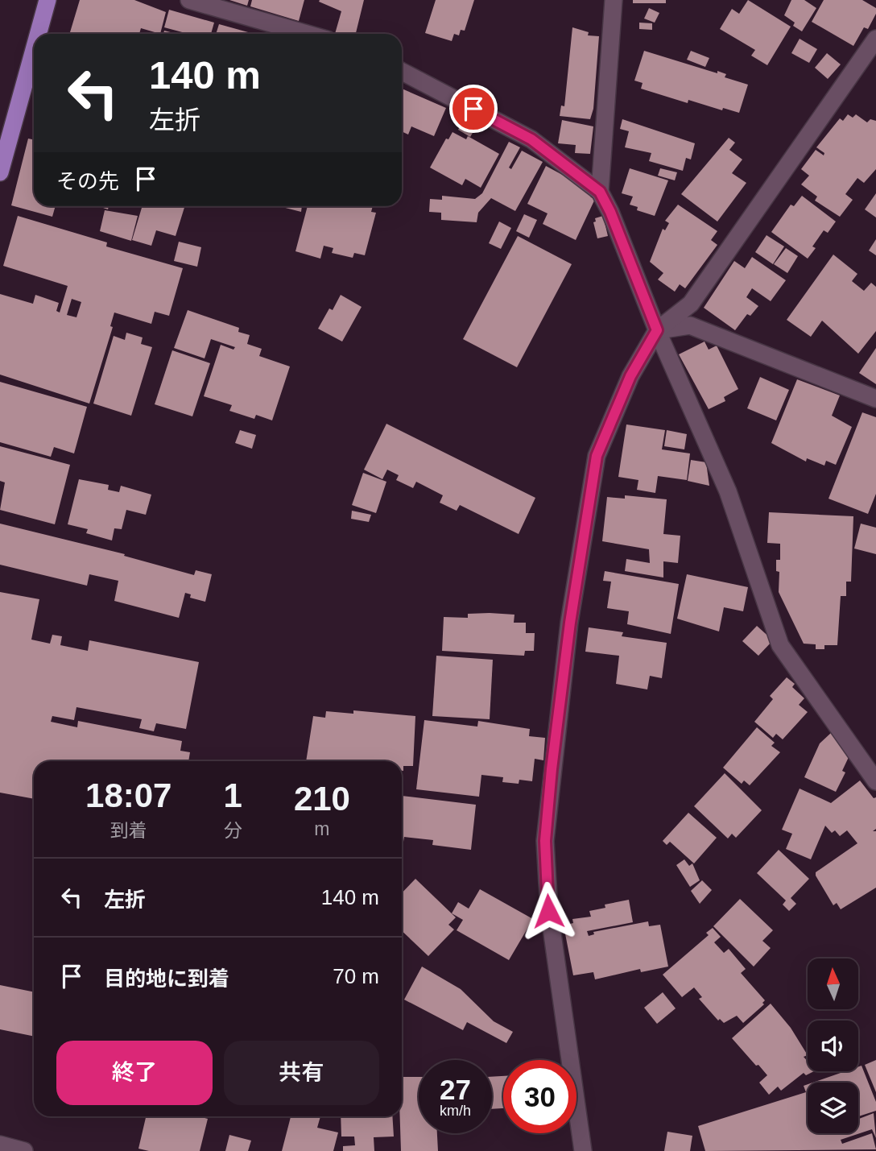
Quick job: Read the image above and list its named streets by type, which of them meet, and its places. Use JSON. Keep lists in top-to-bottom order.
{
  "north": "top",
  "page": {
    "turn": ["140 m", "左折"],
    "then": "その先",
    "eta": [
      "18:07",
      "到着",
      "1",
      "分",
      "210",
      "m"
    ],
    "list": [
      {
        "name": "左折",
        "value": "140 m"
      },
      {
        "name": "目的地に到着",
        "value": "70 m"
      }
    ],
    "buttons": ["終了", "共有"],
    "speed": "27 km/h",
    "limit": "30"
  }
}
